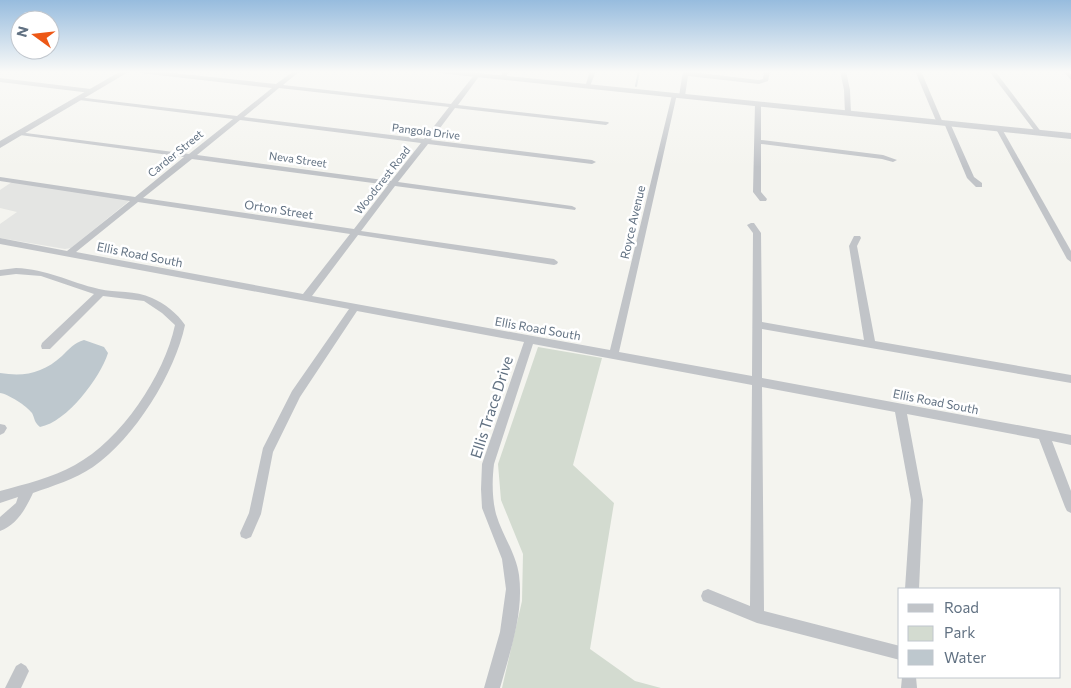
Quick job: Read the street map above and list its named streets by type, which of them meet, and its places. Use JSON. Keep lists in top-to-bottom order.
{
  "streets": {
    "street": [
      "Pangola Drive",
      "Carder Street",
      "Neva Street",
      "Woodcrest Road",
      "Orton Street",
      "Royce Avenue",
      "Ellis Road South",
      "Ellis Trace Drive"
    ]
  },
  "crossings": [
    ["Pangola Drive", "Carder Street"],
    ["Pangola Drive", "Woodcrest Road"],
    ["Carder Street", "Neva Street"],
    ["Carder Street", "Orton Street"],
    ["Carder Street", "Ellis Road South"],
    ["Neva Street", "Woodcrest Road"],
    ["Woodcrest Road", "Orton Street"],
    ["Woodcrest Road", "Ellis Road South"],
    ["Royce Avenue", "Ellis Road South"],
    ["Ellis Road South", "Ellis Trace Drive"]
  ],
  "legend": ["Road", "Park", "Water"],
  "north": "left"
}
